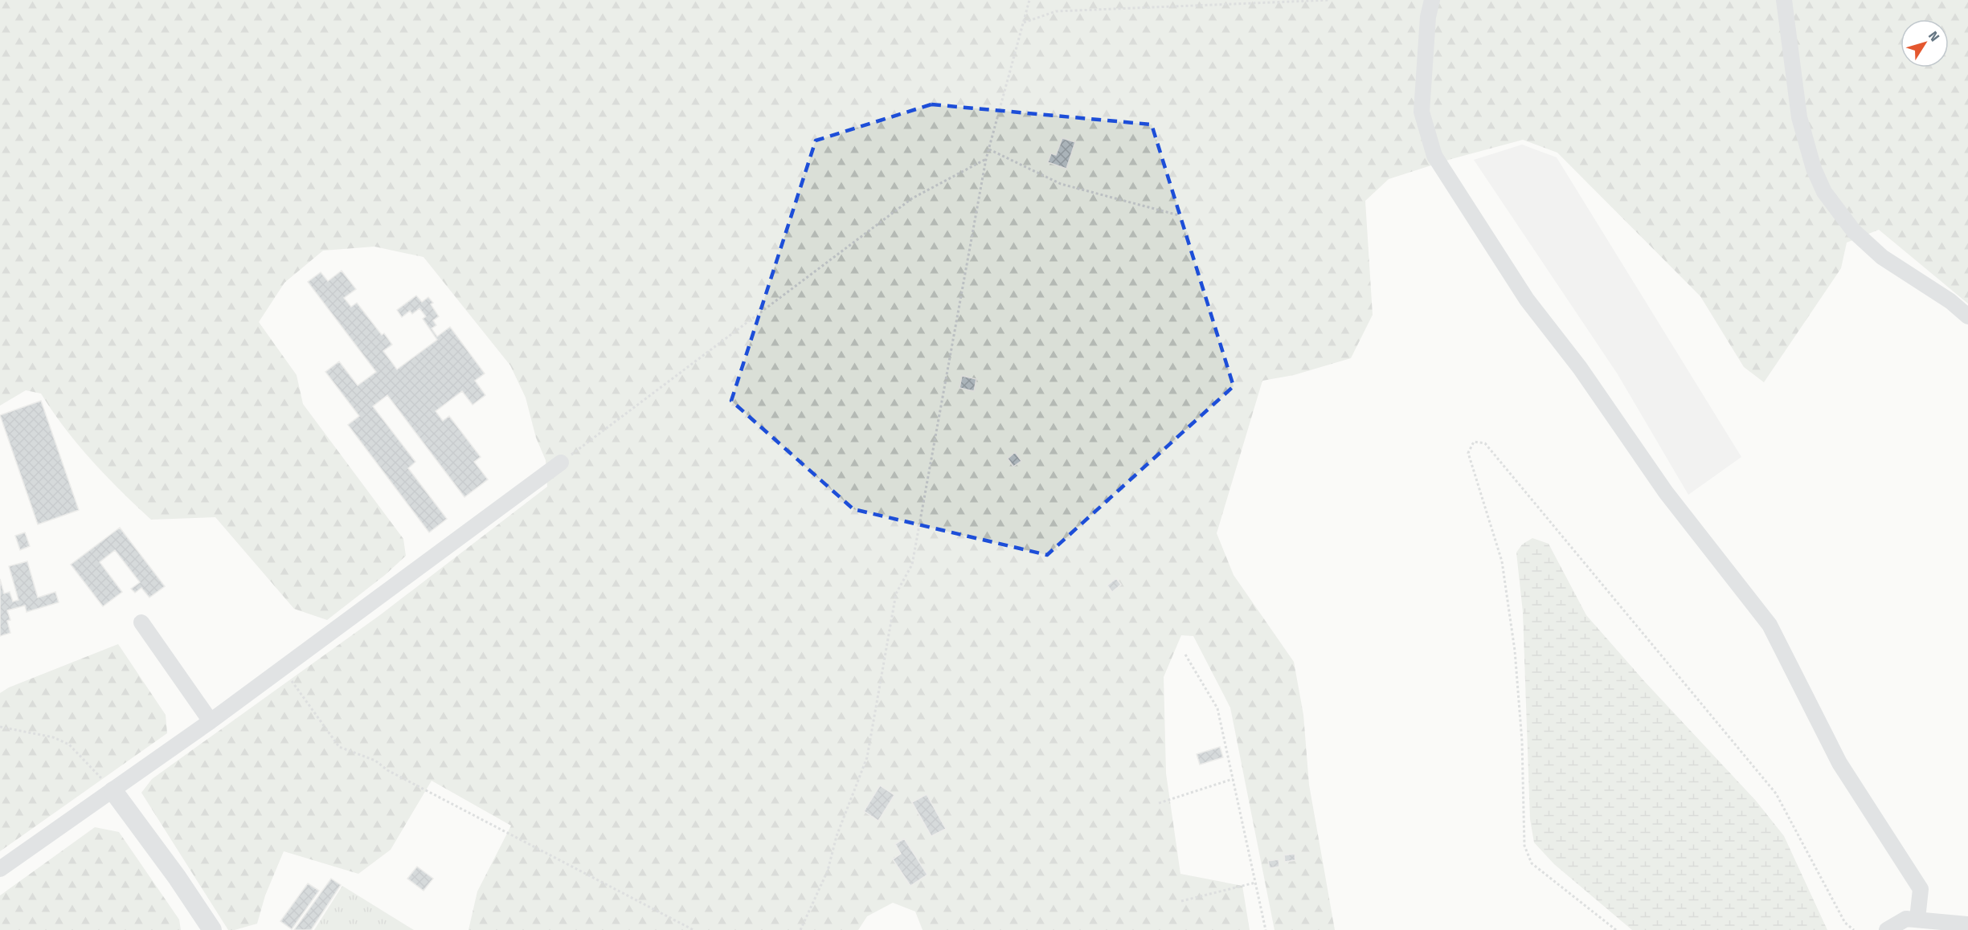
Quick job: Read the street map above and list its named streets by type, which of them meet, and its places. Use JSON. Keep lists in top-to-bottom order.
{
  "north": "top right"
}
